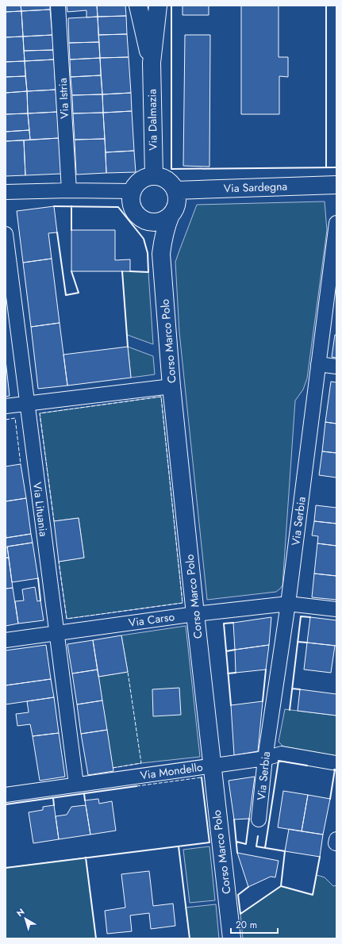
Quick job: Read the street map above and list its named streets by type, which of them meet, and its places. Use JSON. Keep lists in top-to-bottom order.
{
  "streets": {
    "street": [
      "Via Istria",
      "Via Dalmazia",
      "Via Sardegna",
      "Corso Marco Polo",
      "Via Lituania",
      "Via Serbia",
      "Via Carso",
      "Via Mondello"
    ]
  },
  "crossings": [
    ["Via Dalmazia", "Via Sardegna"],
    ["Corso Marco Polo", "Via Carso"],
    ["Corso Marco Polo", "Via Mondello"],
    ["Via Lituania", "Via Carso"],
    ["Via Lituania", "Via Mondello"],
    ["Via Serbia", "Via Carso"],
    ["Via Serbia", "Via Mondello"]
  ],
  "scale_bar": "20 m",
  "north": "top left"
}
